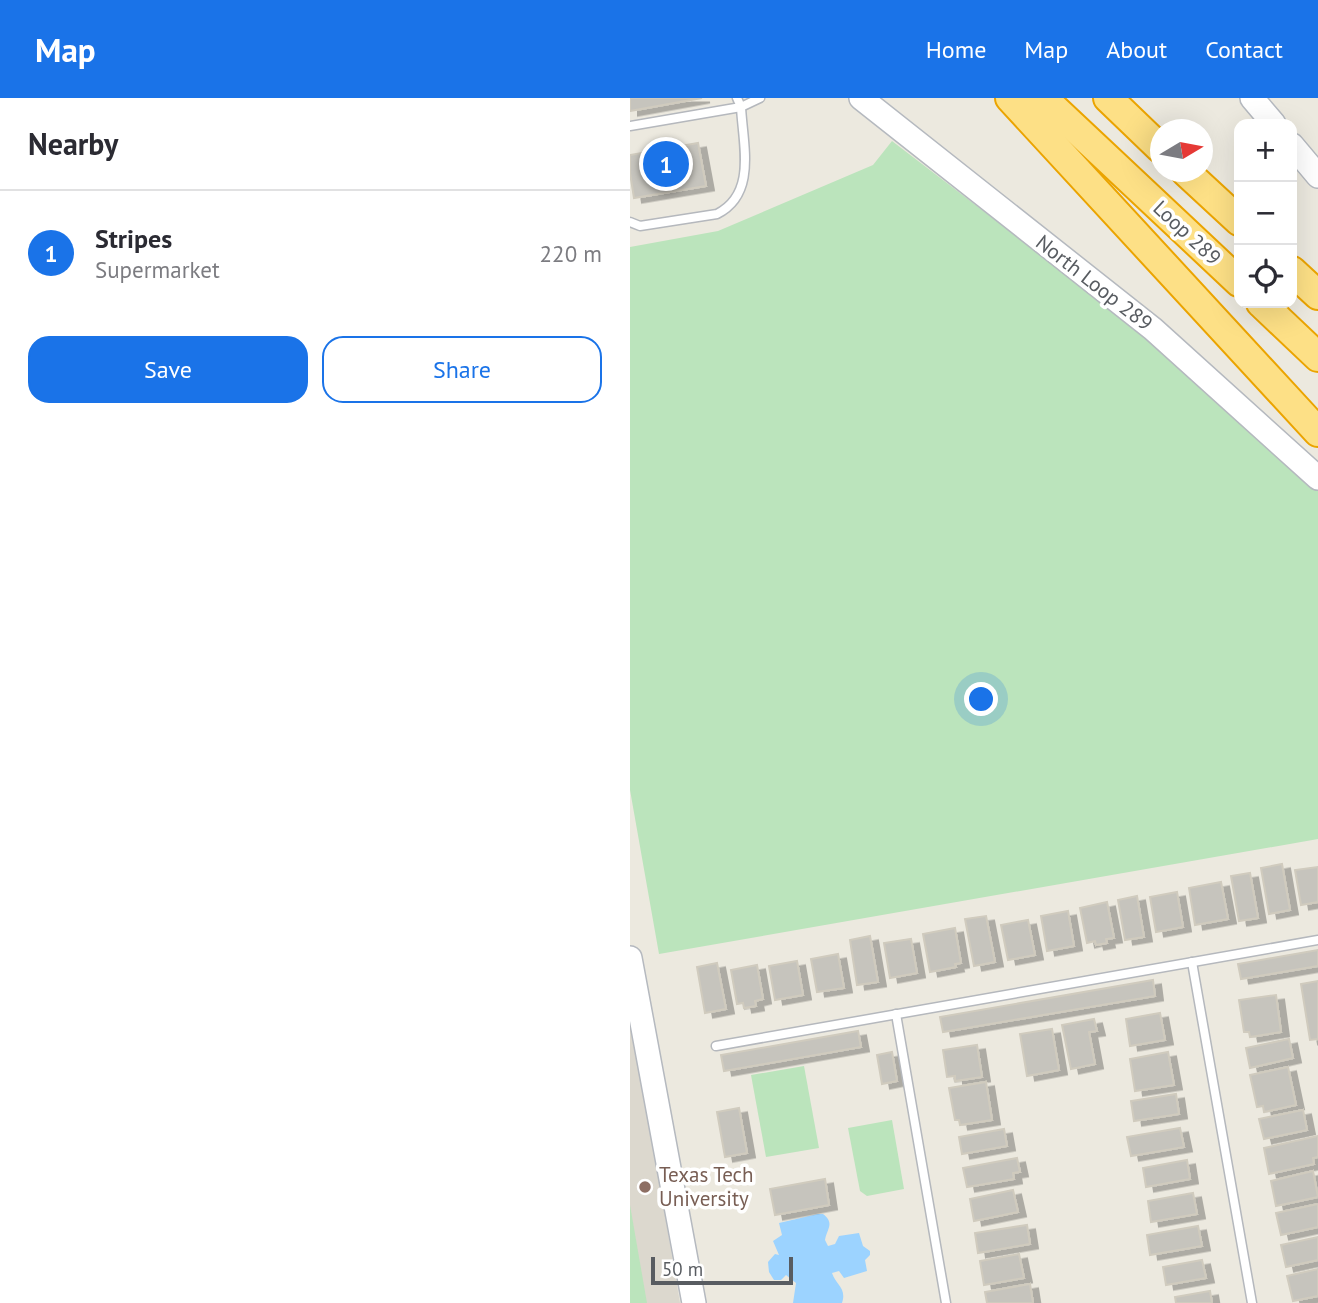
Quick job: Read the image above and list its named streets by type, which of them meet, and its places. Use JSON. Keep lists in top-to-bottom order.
{
  "streets": {
    "highway": ["Loop 289"],
    "main road": ["North Loop 289"]
  },
  "places": ["Texas Tech University"],
  "scale_bar": "50 m",
  "north": "right",
  "page": {
    "header": "Map",
    "nav": [
      "Home",
      "Map",
      "About",
      "Contact"
    ],
    "heading": "Nearby",
    "map_buttons": ["+", "−"],
    "pins": "1",
    "list": [
      {
        "mark": "1",
        "name": "Stripes",
        "note": "Supermarket",
        "value": "220 m"
      }
    ],
    "buttons": ["Save", "Share"],
    "scale": "50 m"
  }
}
